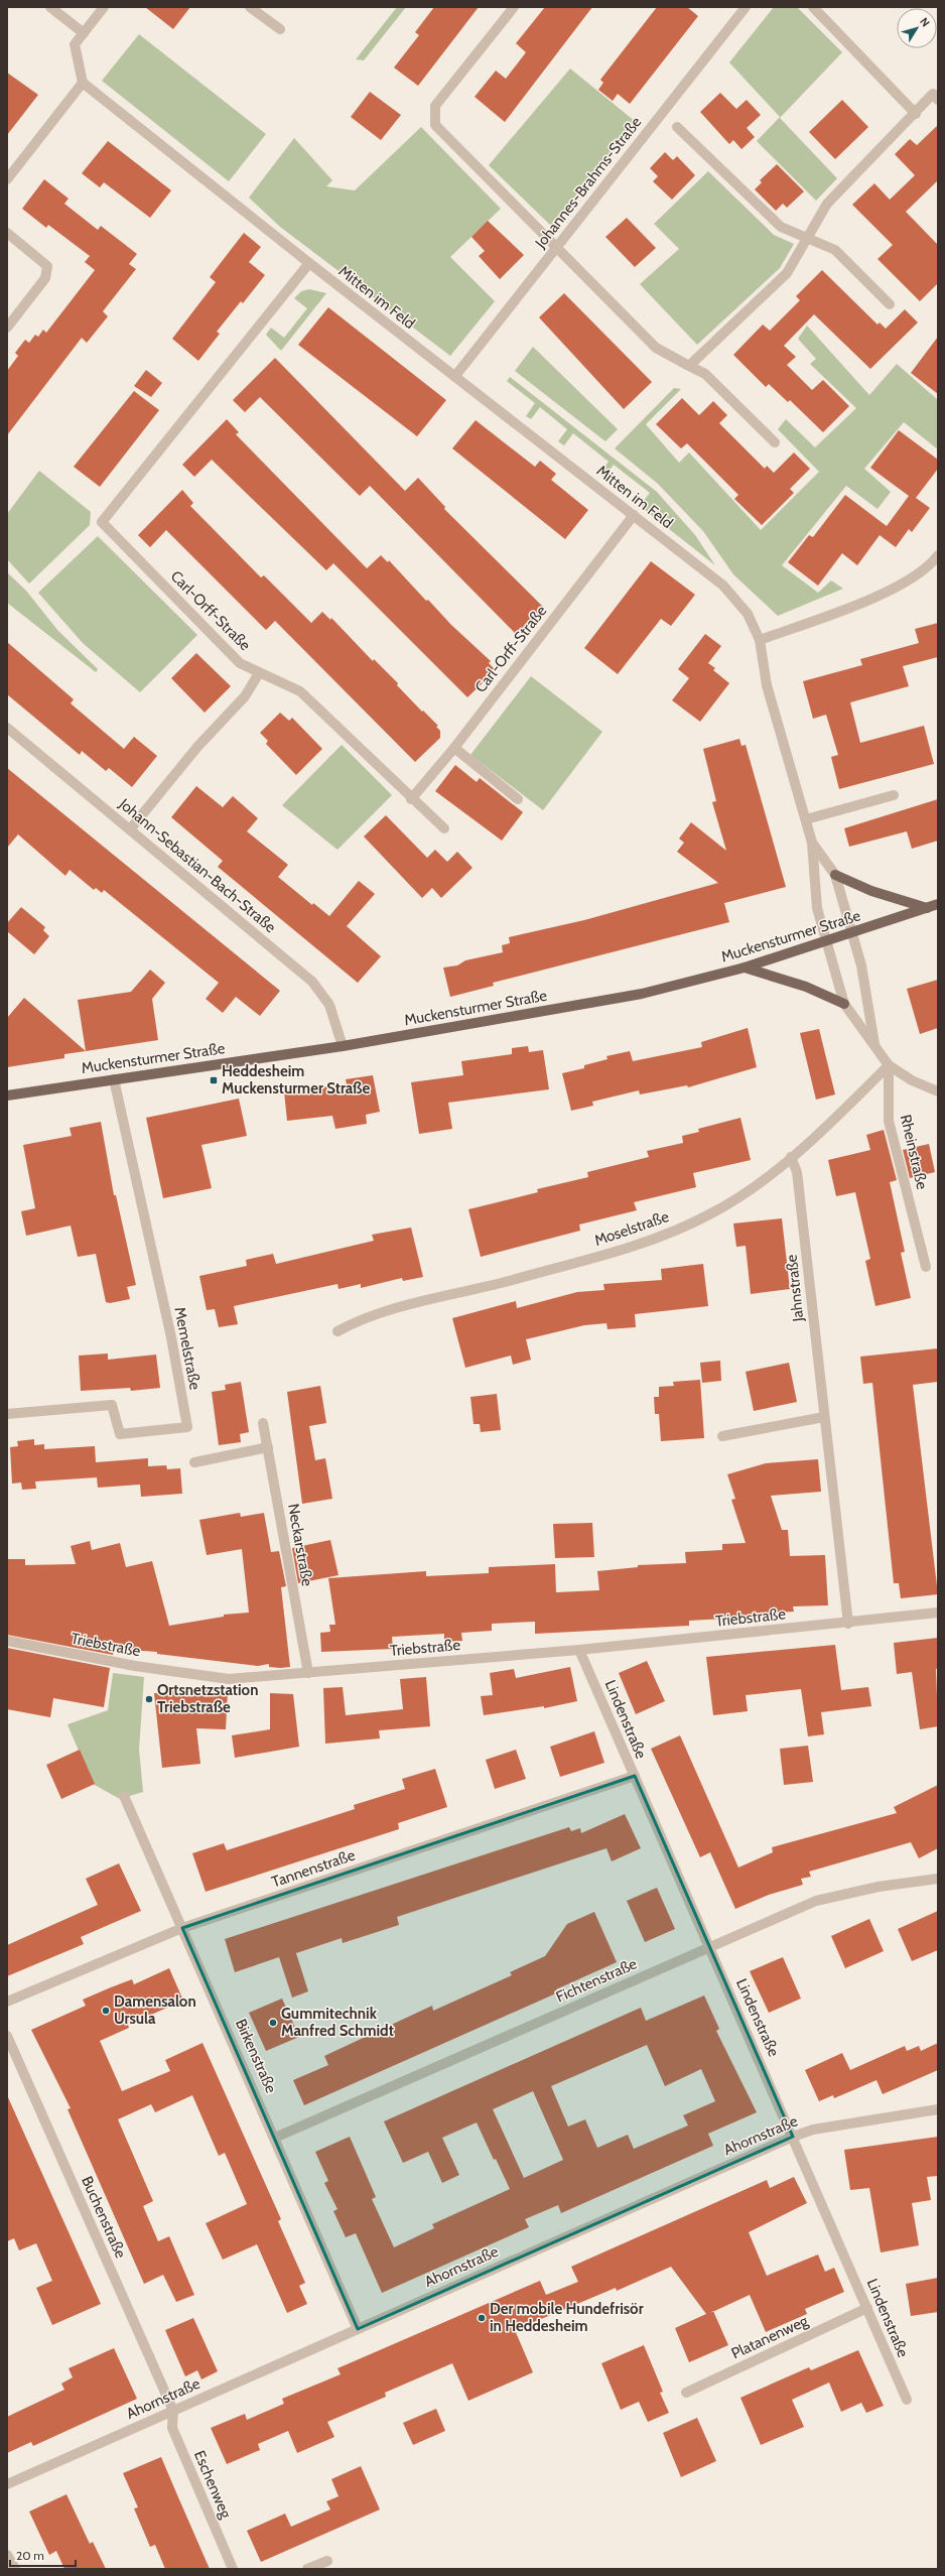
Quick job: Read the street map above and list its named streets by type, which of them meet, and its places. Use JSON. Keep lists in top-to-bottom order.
{
  "streets": {
    "main road": ["Muckensturmer Straße"],
    "street": [
      "Johannes-Brahms-Straße",
      "Mitten im Feld",
      "Carl-Orff-Straße",
      "Johann-Sebastian-Bach-Straße",
      "Rheinstraße",
      "Moselstraße",
      "Jahnstraße",
      "Memelstraße",
      "Neckarstraße",
      "Triebstraße",
      "Lindenstraße",
      "Tannenstraße",
      "Fichtenstraße",
      "Birkenstraße",
      "Ahornstraße",
      "Buchenstraße",
      "Platanenweg",
      "Eschenweg"
    ]
  },
  "crossings": [
    ["Johannes-Brahms-Straße", "Mitten im Feld"],
    ["Mitten im Feld", "Carl-Orff-Straße"],
    ["Johann-Sebastian-Bach-Straße", "Muckensturmer Straße"],
    ["Muckensturmer Straße", "Memelstraße"],
    ["Rheinstraße", "Moselstraße"],
    ["Moselstraße", "Jahnstraße"],
    ["Jahnstraße", "Triebstraße"],
    ["Neckarstraße", "Triebstraße"],
    ["Triebstraße", "Lindenstraße"],
    ["Lindenstraße", "Tannenstraße"],
    ["Lindenstraße", "Fichtenstraße"],
    ["Lindenstraße", "Ahornstraße"],
    ["Lindenstraße", "Platanenweg"],
    ["Tannenstraße", "Birkenstraße"],
    ["Fichtenstraße", "Birkenstraße"],
    ["Birkenstraße", "Ahornstraße"],
    ["Ahornstraße", "Buchenstraße"],
    ["Ahornstraße", "Eschenweg"],
    ["Buchenstraße", "Eschenweg"]
  ],
  "places": {
    "transit": ["Heddesheim Muckensturmer Straße"],
    "other": [
      "Ortsnetzstation Triebstraße",
      "Damensalon Ursula",
      "Gummitechnik Manfred Schmidt",
      "Der mobile Hundefrisör in Heddesheim"
    ]
  },
  "scale_bar": "20 m",
  "north": "top right"
}
